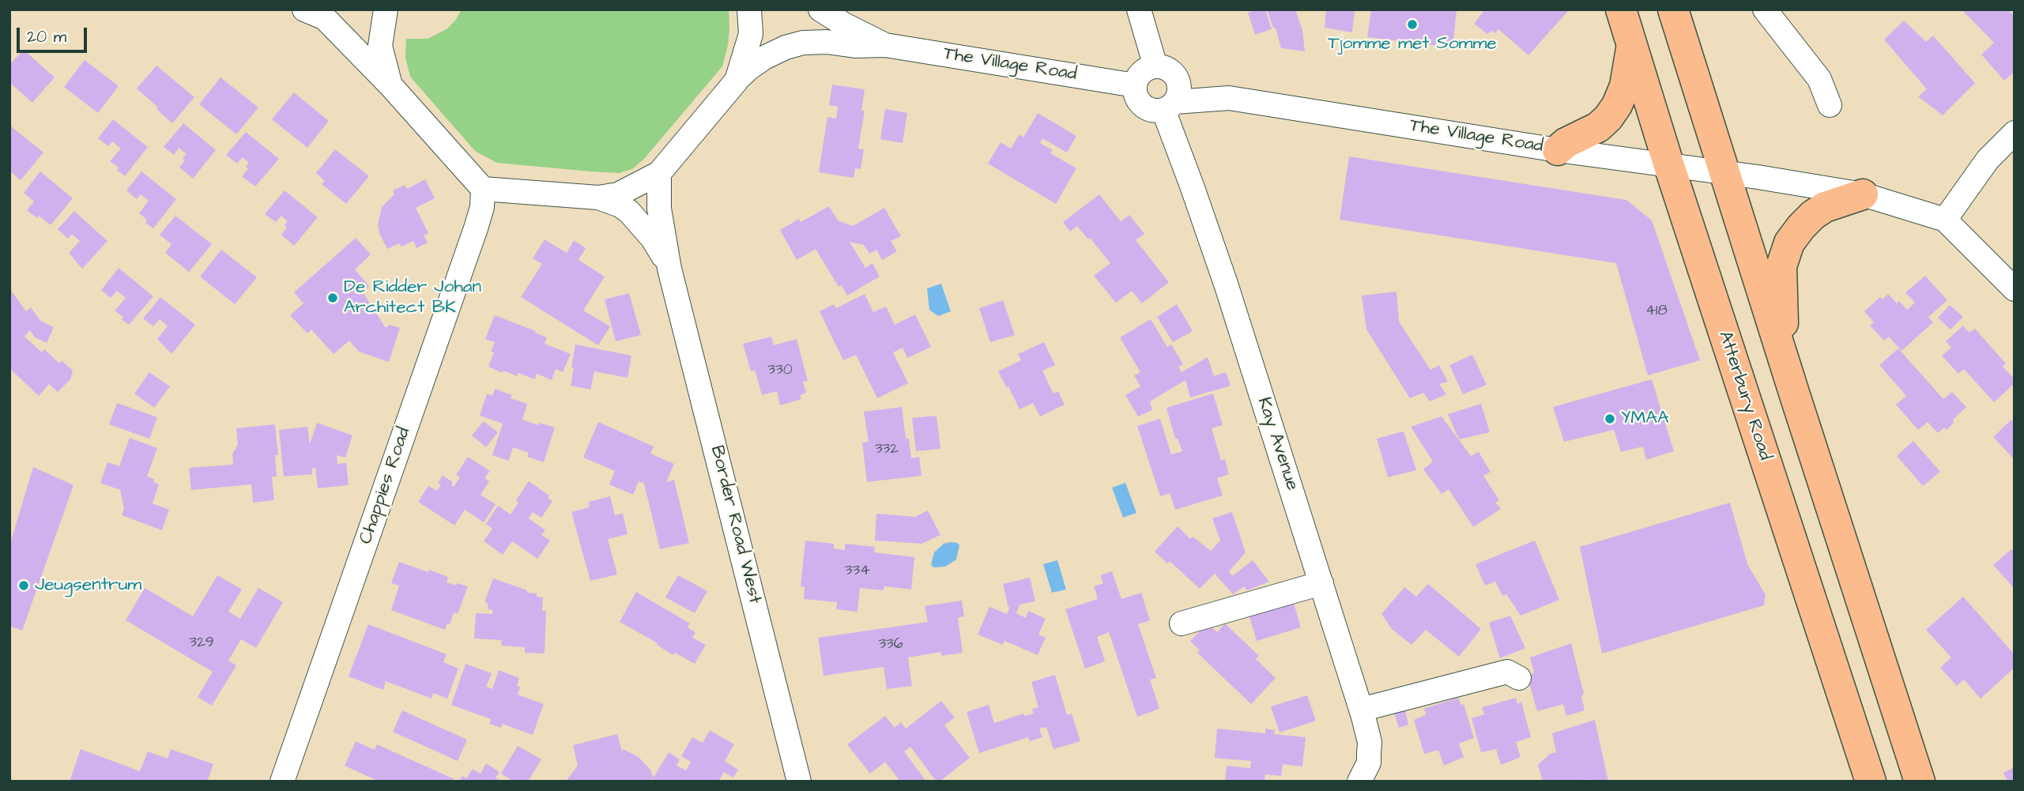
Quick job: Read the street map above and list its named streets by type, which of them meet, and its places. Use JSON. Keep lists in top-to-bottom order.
{
  "streets": {
    "main road": ["Atterbury Road"],
    "street": [
      "The Village Road",
      "Kay Avenue",
      "Chappies Road",
      "Border Road West"
    ]
  },
  "crossings": [
    ["The Village Road", "Atterbury Road"],
    ["The Village Road", "Kay Avenue"]
  ],
  "places": [
    "Tjomme met Somme",
    "De Ridder Johan Architect BK",
    "YMAA",
    "Jeugsentrum"
  ],
  "house_numbers": [
    "418",
    "330",
    "332",
    "334",
    "329",
    "336"
  ],
  "scale_bar": "20 m"
}
